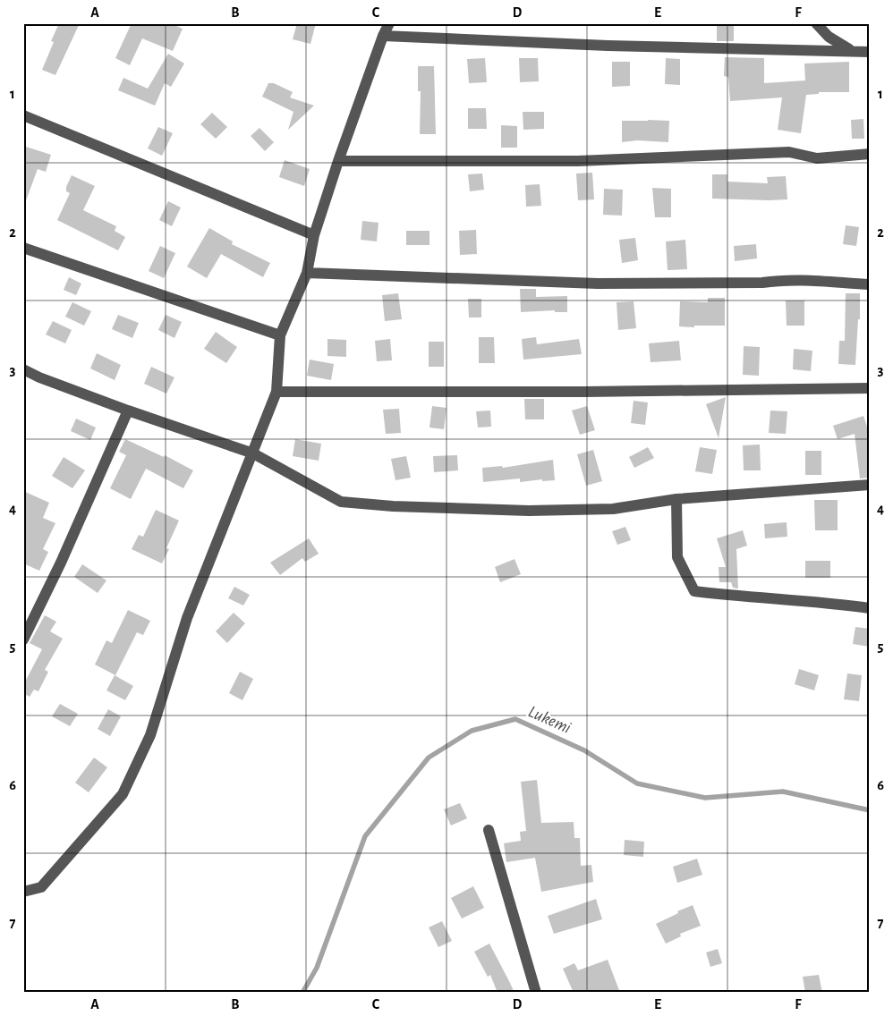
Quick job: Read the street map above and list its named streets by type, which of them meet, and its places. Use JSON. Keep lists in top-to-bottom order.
{
  "water": ["Lukemi"],
  "grid": {
    "columns": [
      "A",
      "B",
      "C",
      "D",
      "E",
      "F"
    ],
    "rows": [
      "1",
      "2",
      "3",
      "4",
      "5",
      "6",
      "7"
    ]
  }
}
